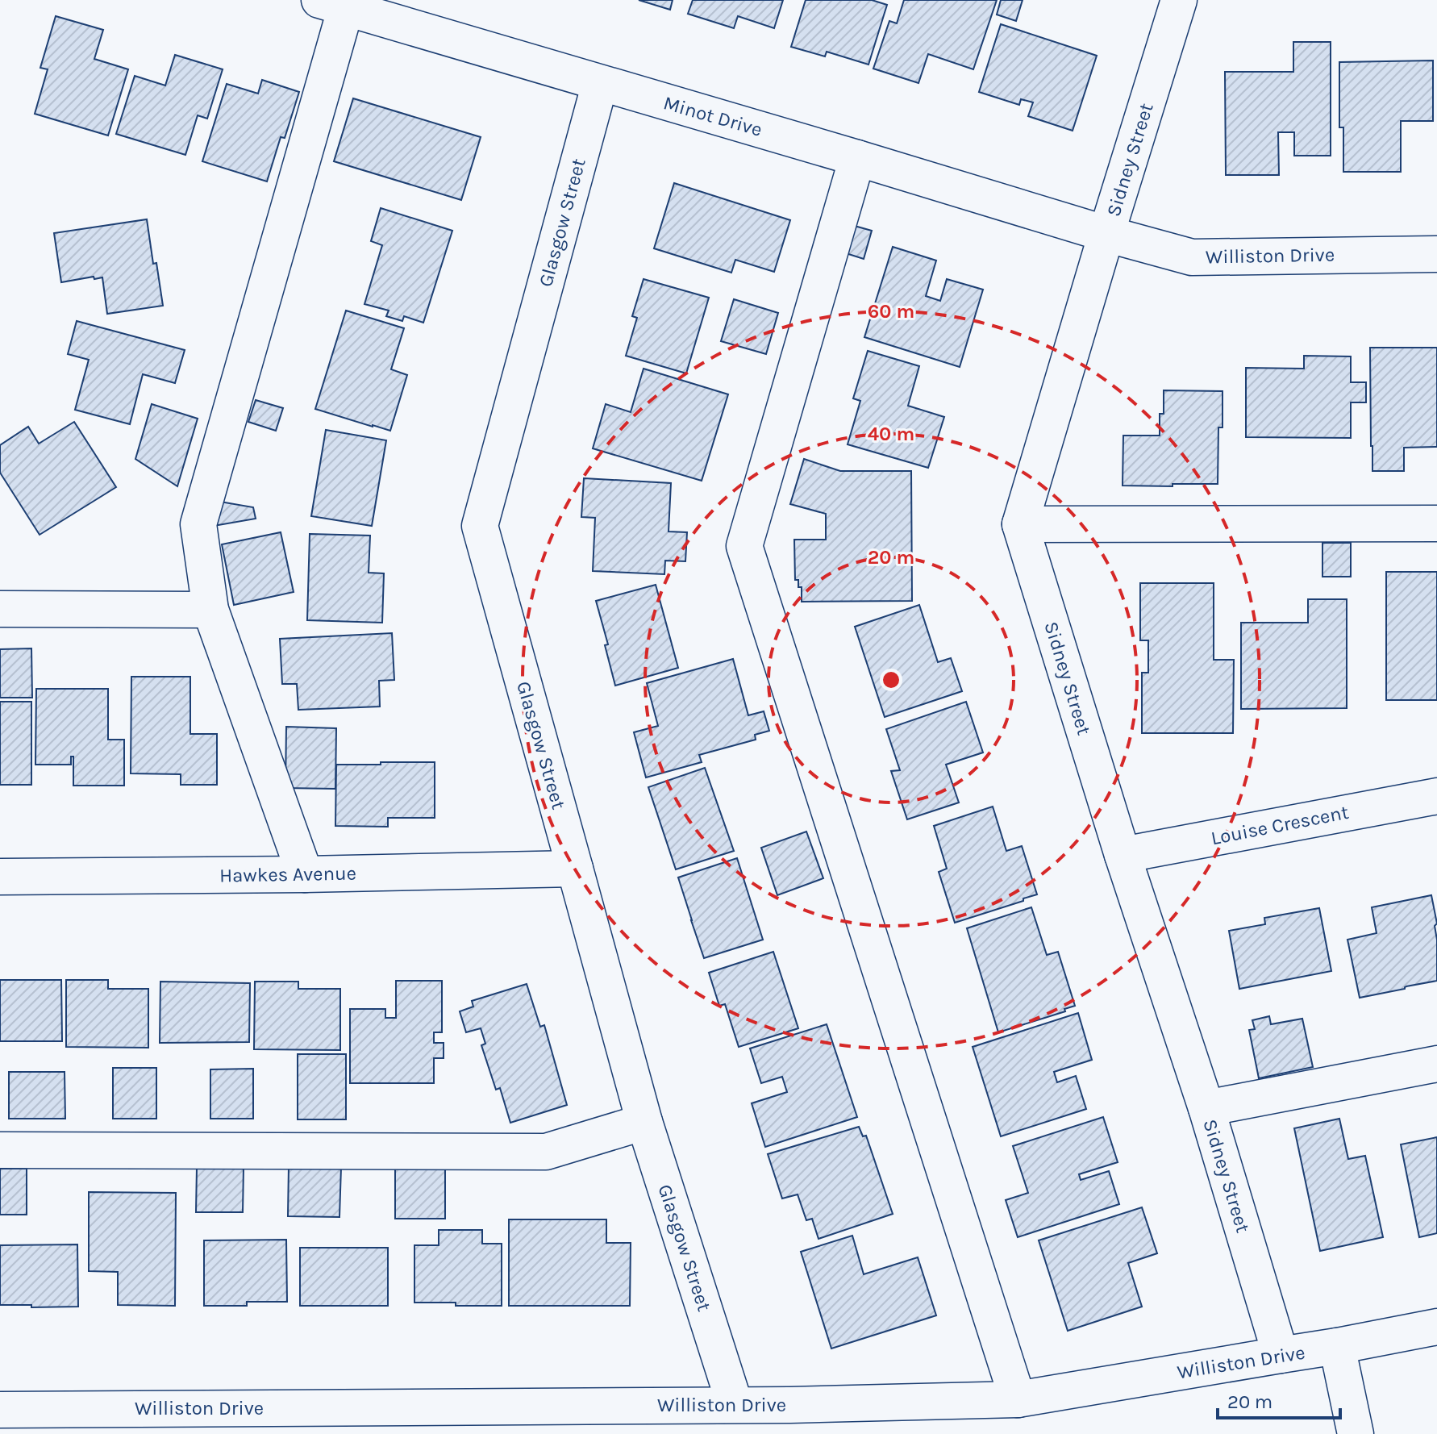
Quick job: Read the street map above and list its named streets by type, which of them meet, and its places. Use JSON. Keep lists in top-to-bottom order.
{
  "streets": {
    "street": [
      "Minot Drive",
      "Sidney Street",
      "Glasgow Street",
      "Williston Drive",
      "Louise Crescent",
      "Hawkes Avenue"
    ]
  },
  "crossings": [
    ["Minot Drive", "Sidney Street"],
    ["Minot Drive", "Glasgow Street"],
    ["Minot Drive", "Williston Drive"],
    ["Sidney Street", "Williston Drive"],
    ["Sidney Street", "Louise Crescent"],
    ["Glasgow Street", "Williston Drive"],
    ["Glasgow Street", "Hawkes Avenue"]
  ],
  "scale_bar": "20 m",
  "rings": ["60 m", "40 m", "20 m"]
}
